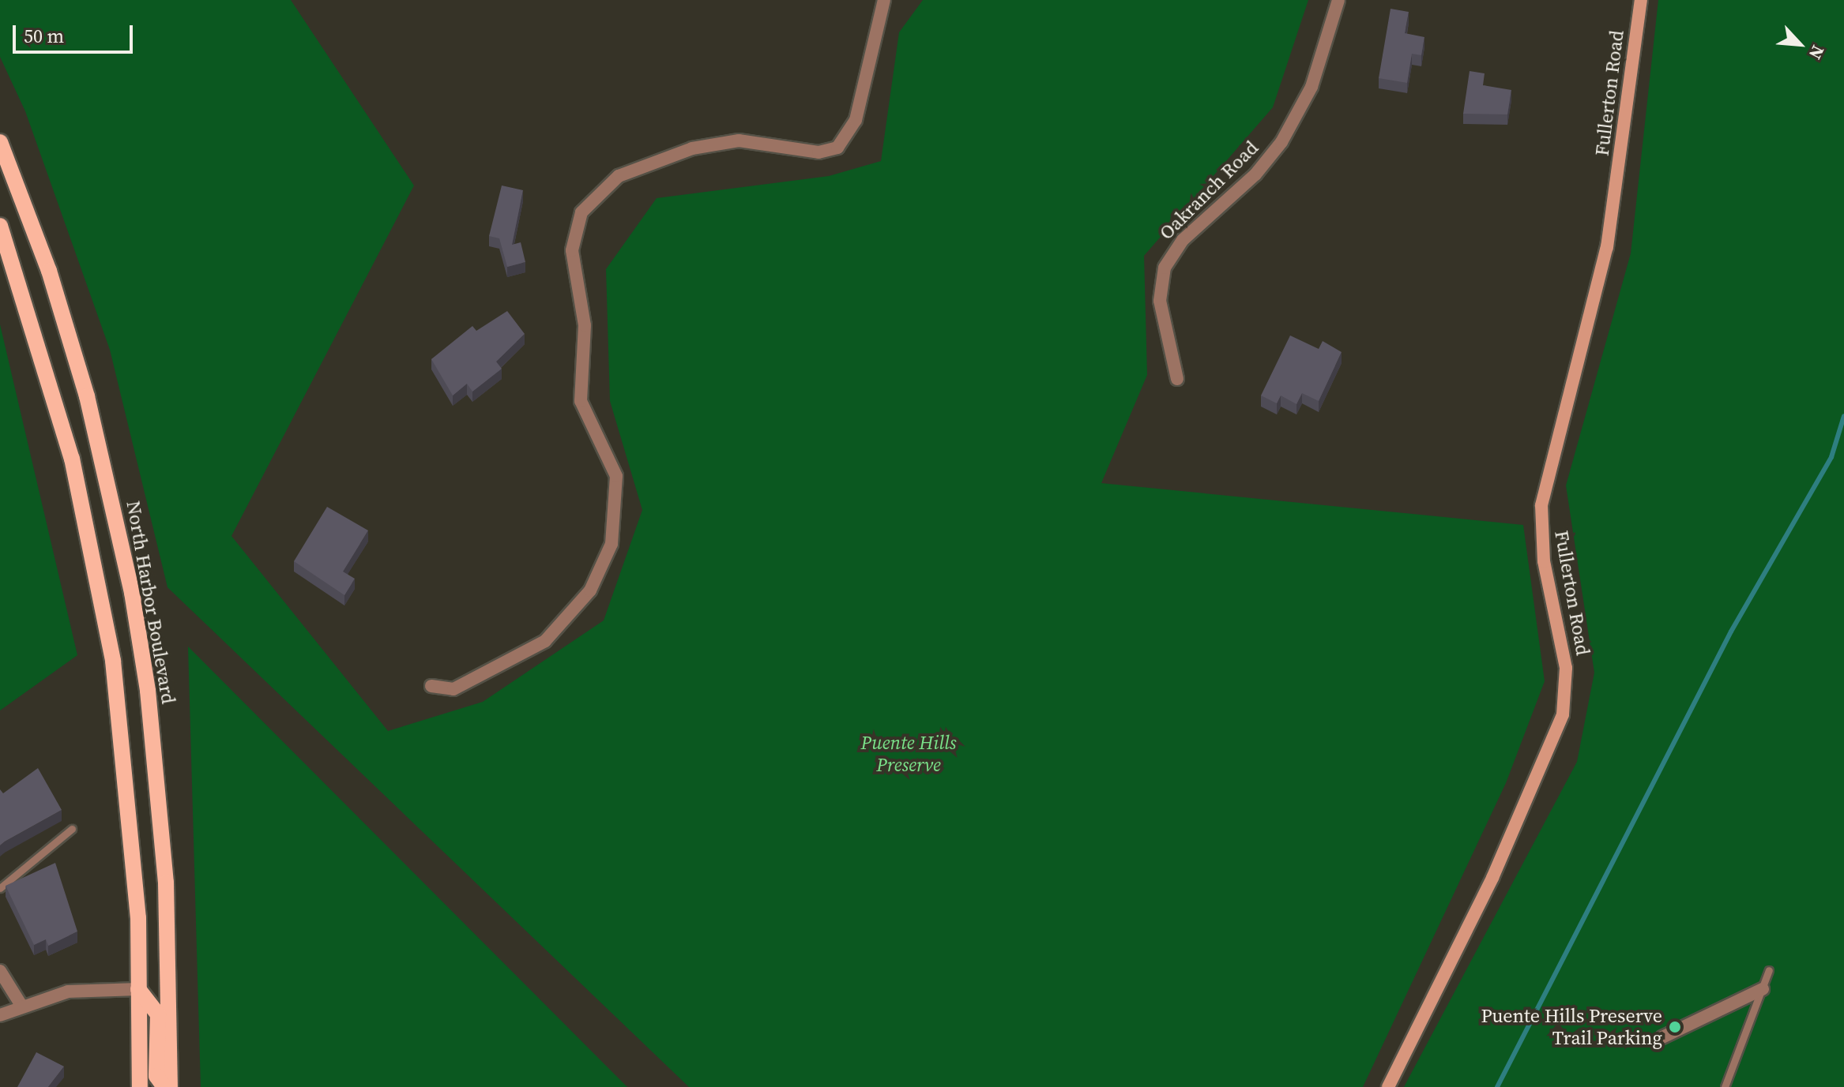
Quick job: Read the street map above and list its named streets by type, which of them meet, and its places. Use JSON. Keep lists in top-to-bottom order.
{
  "streets": {
    "main road": ["North Harbor Boulevard"],
    "street": ["Fullerton Road", "Oakranch Road"]
  },
  "parks": ["Puente Hills Preserve"],
  "places": ["Puente Hills Preserve Trail Parking"],
  "scale_bar": "50 m",
  "north": "bottom right"
}
